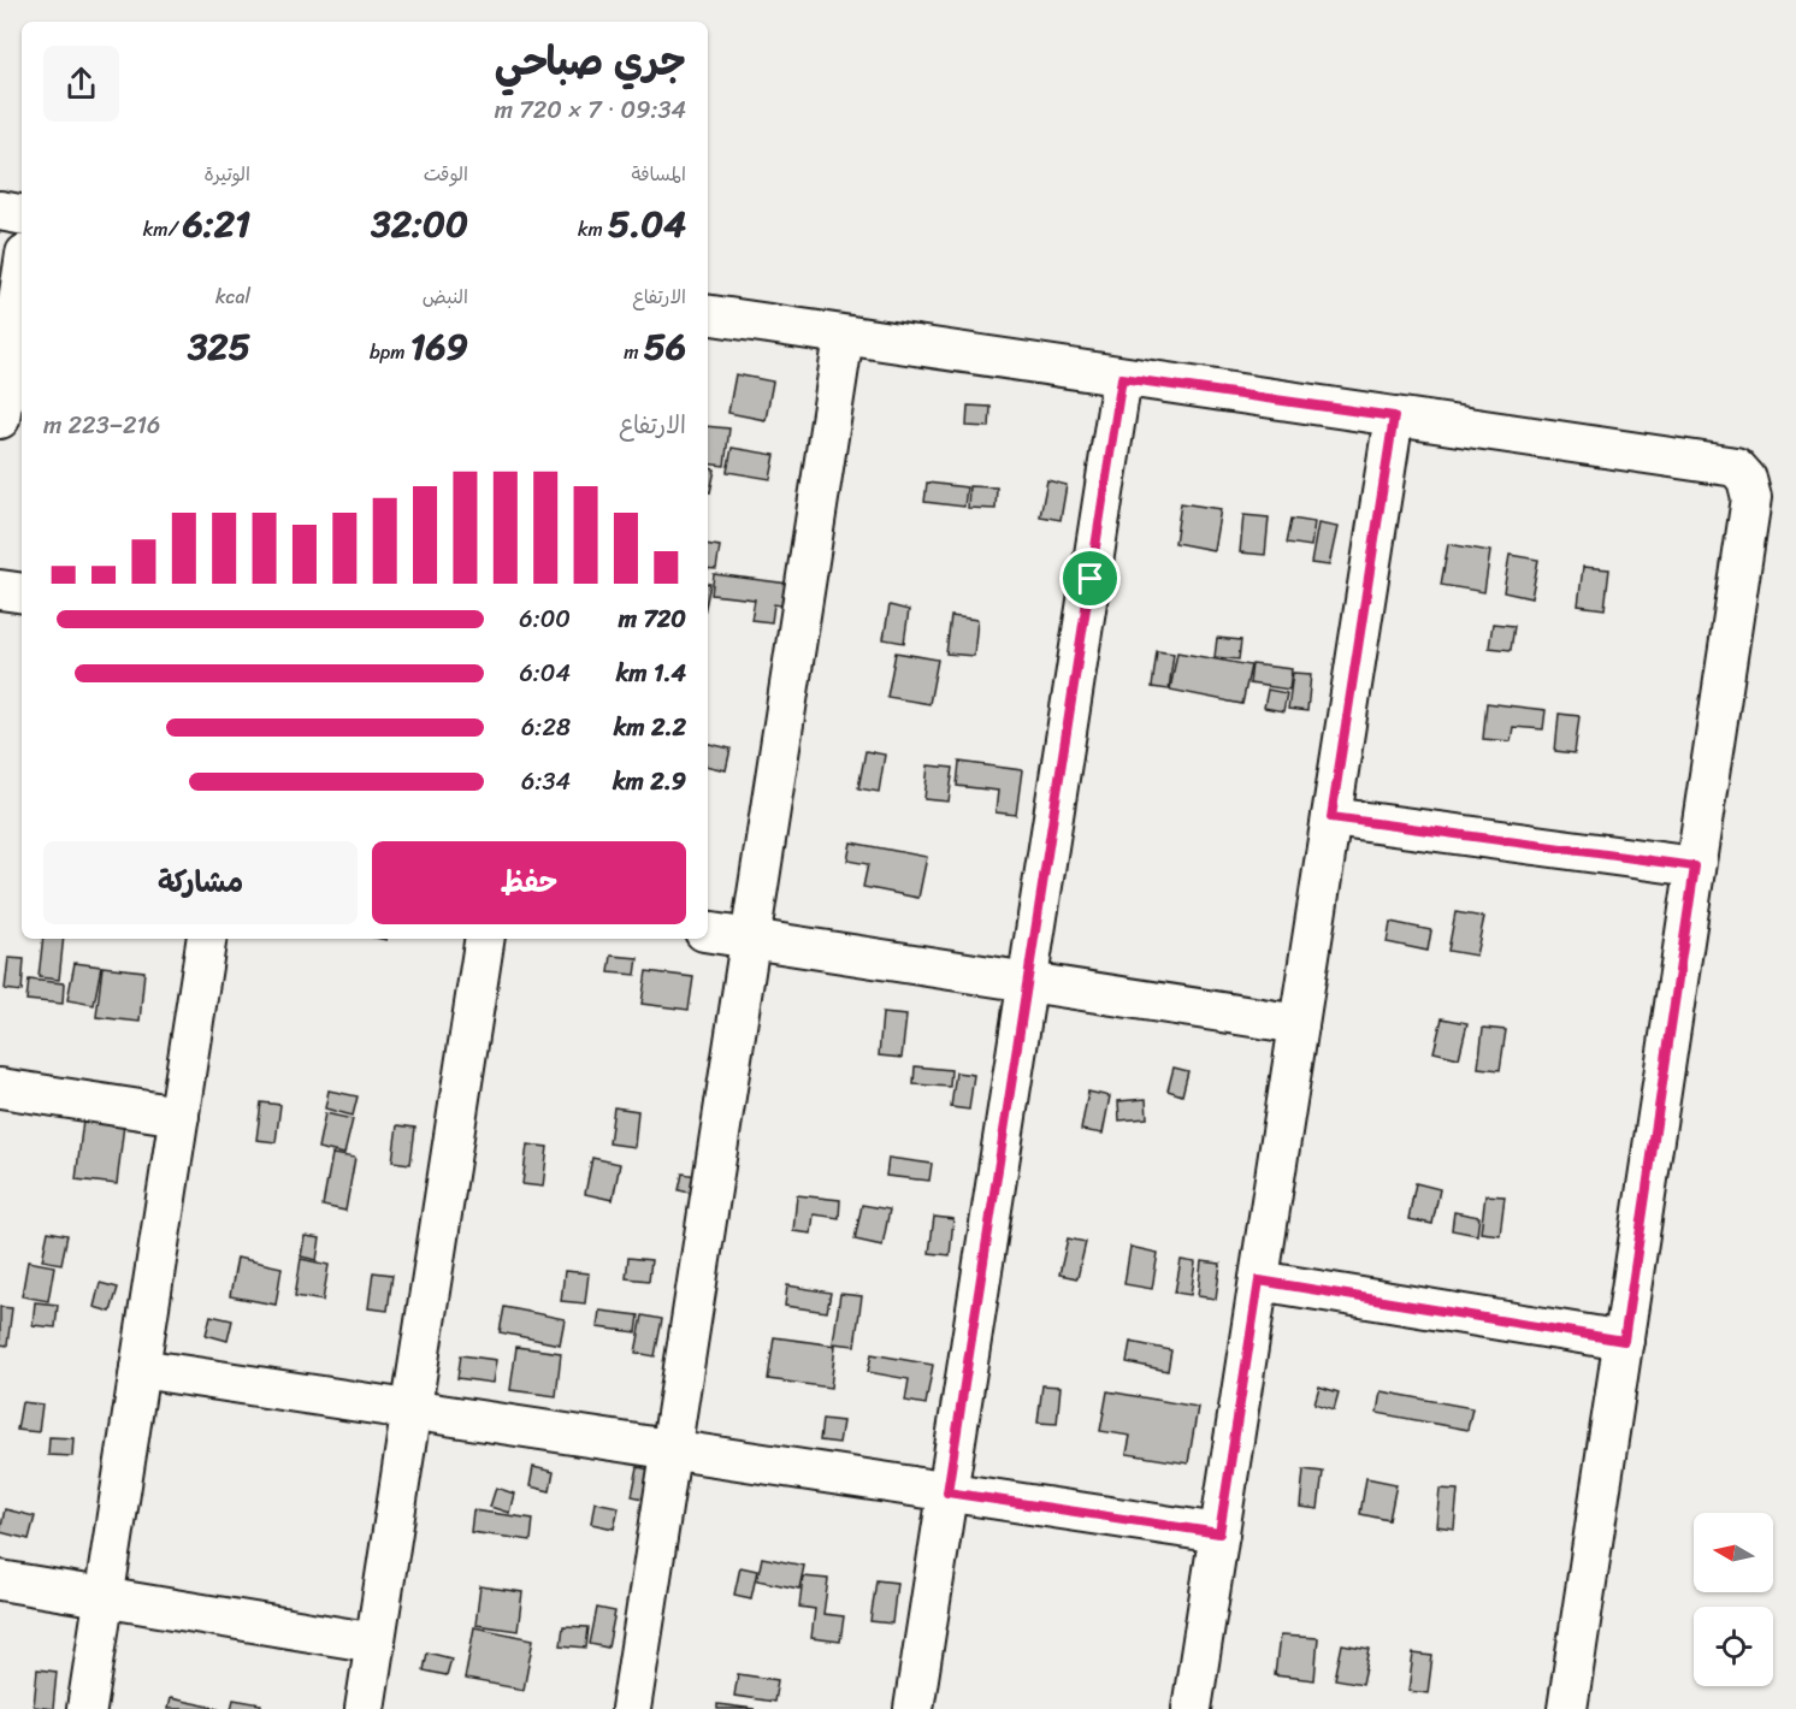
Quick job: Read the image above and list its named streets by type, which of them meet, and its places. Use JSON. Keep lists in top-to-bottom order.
{
  "north": "left",
  "page": {
    "heading": ["جري صباحي", "09:34 · 7 × 720 m"],
    "stats": [
      ["المسافة", "5.04 km"],
      ["الوقت", "32:00"],
      ["الوتيرة", "6:21 /km"],
      ["الارتفاع", "56 m"],
      ["النبض", "169 bpm"],
      ["kcal", "325"]
    ],
    "chart": ["الارتفاع", "216–223 m"],
    "list": [
      {
        "name": "720 m",
        "note": "6:00"
      },
      {
        "name": "1.4 km",
        "note": "6:04"
      },
      {
        "name": "2.2 km",
        "note": "6:28"
      },
      {
        "name": "2.9 km",
        "note": "6:34"
      }
    ],
    "buttons": ["حفظ", "مشاركة"]
  }
}
